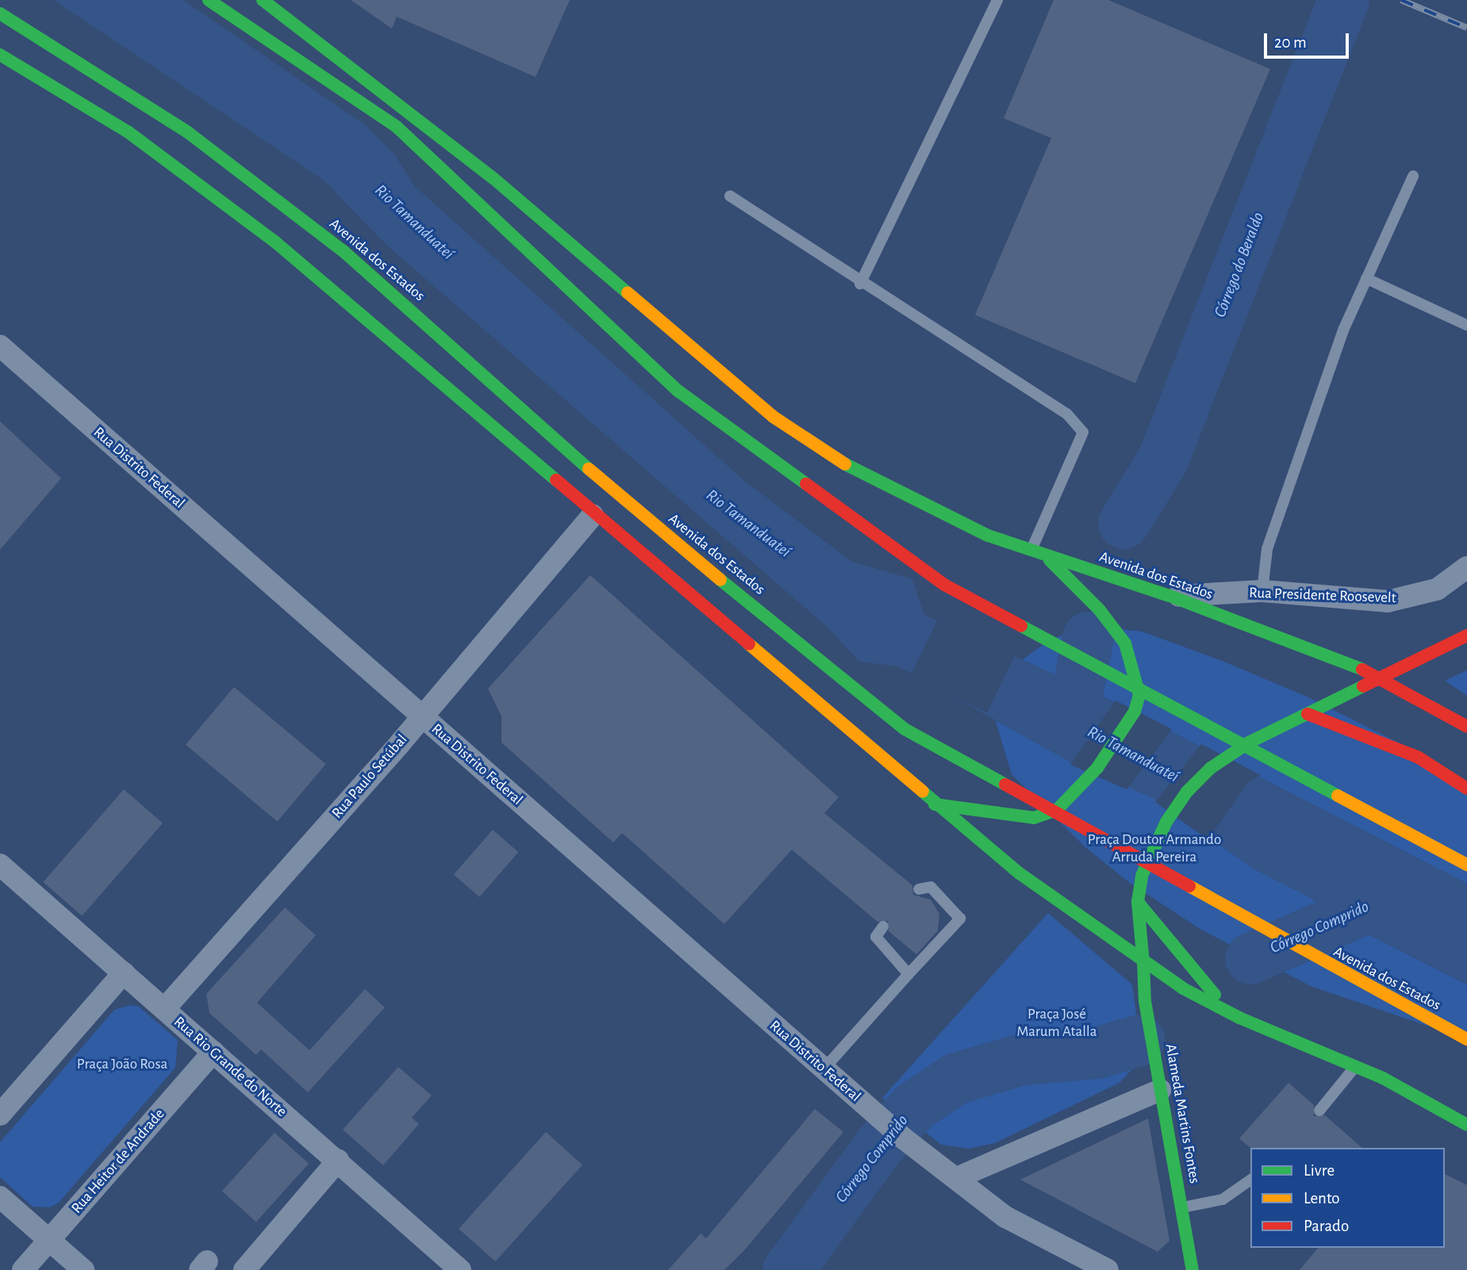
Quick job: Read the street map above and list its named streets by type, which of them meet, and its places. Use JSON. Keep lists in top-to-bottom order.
{
  "streets": {
    "main road": ["Avenida dos Estados", "Alameda Martins Fontes"],
    "street": [
      "Rua Distrito Federal",
      "Rua Presidente Roosevelt",
      "Rua Paulo Setúbal",
      "Rua Rio Grande do Norte",
      "Rua Heitor de Andrade"
    ]
  },
  "crossings": [
    ["Avenida dos Estados", "Rua Presidente Roosevelt"],
    ["Avenida dos Estados", "Alameda Martins Fontes"],
    ["Rua Distrito Federal", "Rua Paulo Setúbal"],
    ["Rua Paulo Setúbal", "Rua Rio Grande do Norte"],
    ["Rua Rio Grande do Norte", "Rua Heitor de Andrade"]
  ],
  "water": ["Rio Tamanduateí", "Córrego do Beraldo", "Córrego Comprido"],
  "parks": ["Praça Doutor Armando Arruda Pereira", "Praça José Marum Atalla", "Praça João Rosa"],
  "legend": ["Livre", "Lento", "Parado"],
  "scale_bar": "20 m"
}
